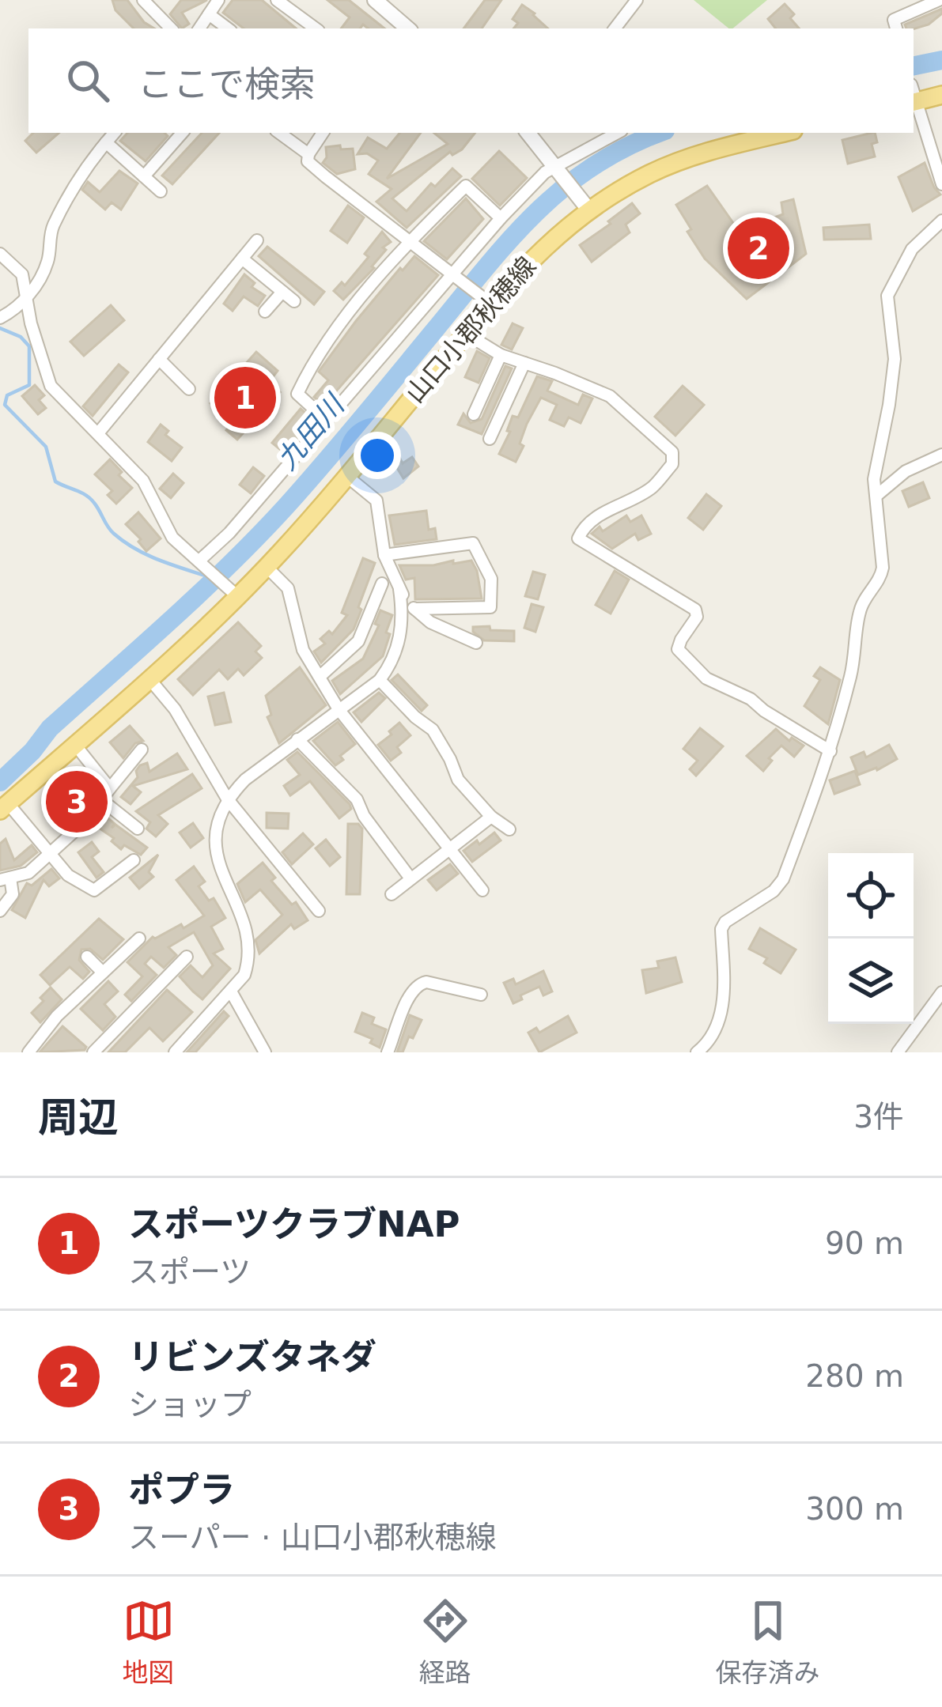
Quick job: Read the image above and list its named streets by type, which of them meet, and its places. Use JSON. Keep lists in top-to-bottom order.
{
  "streets": {
    "main road": ["山口小郡秋穂線"]
  },
  "water": ["九田川"],
  "page": {
    "search": "ここで検索",
    "pins": ["2", "1", "3"],
    "heading": ["周辺", "3件"],
    "list": [
      {
        "mark": "1",
        "name": "スポーツクラブNAP",
        "note": "スポーツ",
        "value": "90 m"
      },
      {
        "mark": "2",
        "name": "リビンズタネダ",
        "note": "ショップ",
        "value": "280 m"
      },
      {
        "mark": "3",
        "name": "ポプラ",
        "note": "スーパー · 山口小郡秋穂線",
        "value": "300 m"
      }
    ],
    "nav": ["地図", "経路", "保存済み"]
  }
}
